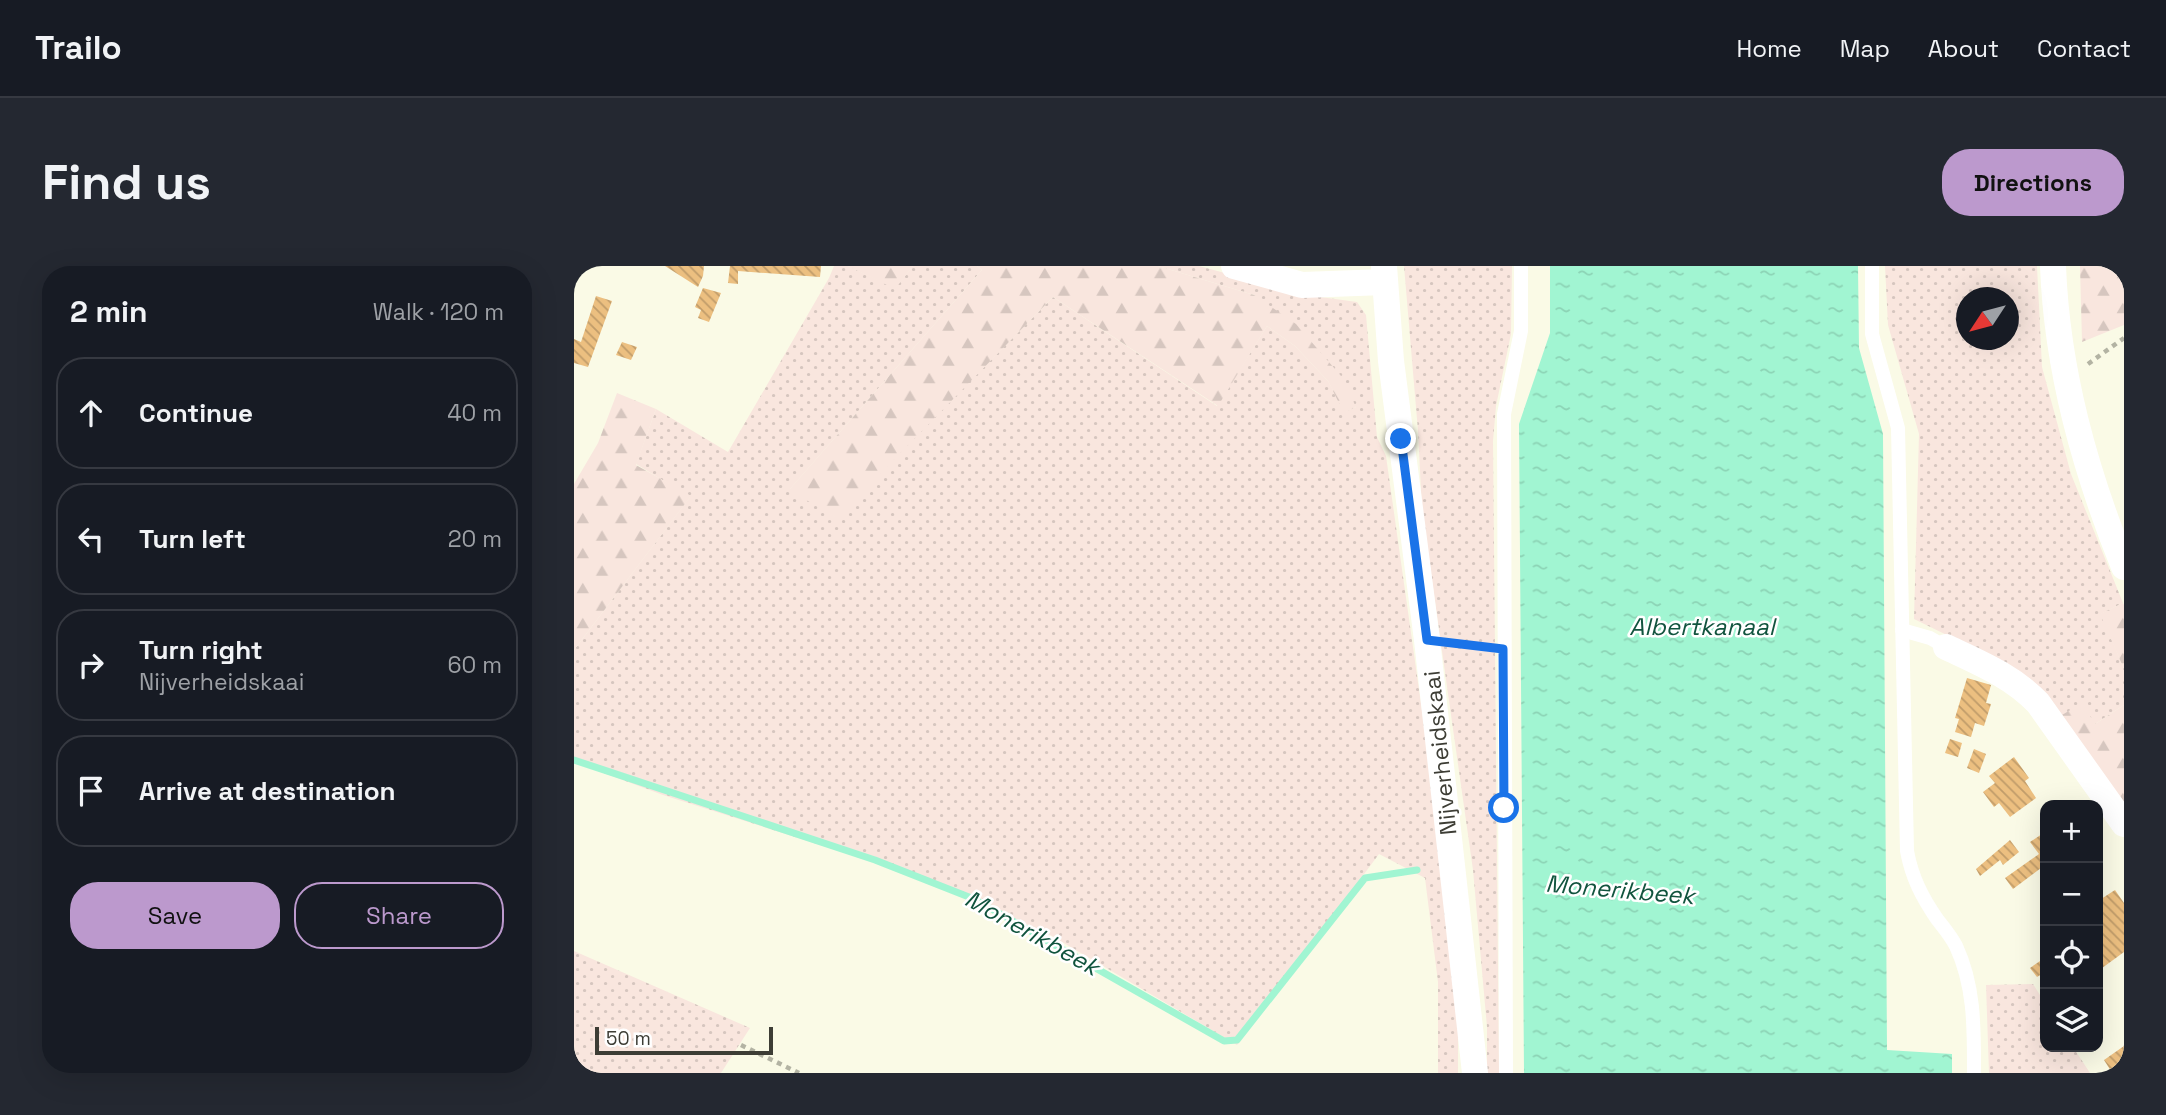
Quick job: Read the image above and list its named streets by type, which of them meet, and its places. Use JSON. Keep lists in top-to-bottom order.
{
  "streets": {
    "street": ["Nijverheidskaai"]
  },
  "water": ["Albertkanaal", "Monerikbeek"],
  "scale_bar": "50 m",
  "north": "bottom left",
  "page": {
    "header": "Trailo",
    "nav": [
      "Home",
      "Map",
      "About",
      "Contact"
    ],
    "buttons": [
      "Directions",
      ["Save", "Share"]
    ],
    "title": "Find us",
    "heading": ["2 min", "Walk · 120 m"],
    "list": [
      ["Continue", "40 m"],
      ["Turn left", "20 m"],
      ["Turn right", "Nijverheidskaai", "60 m"],
      "Arrive at destination"
    ],
    "map_buttons": ["+", "−"],
    "scale": "50 m"
  }
}
